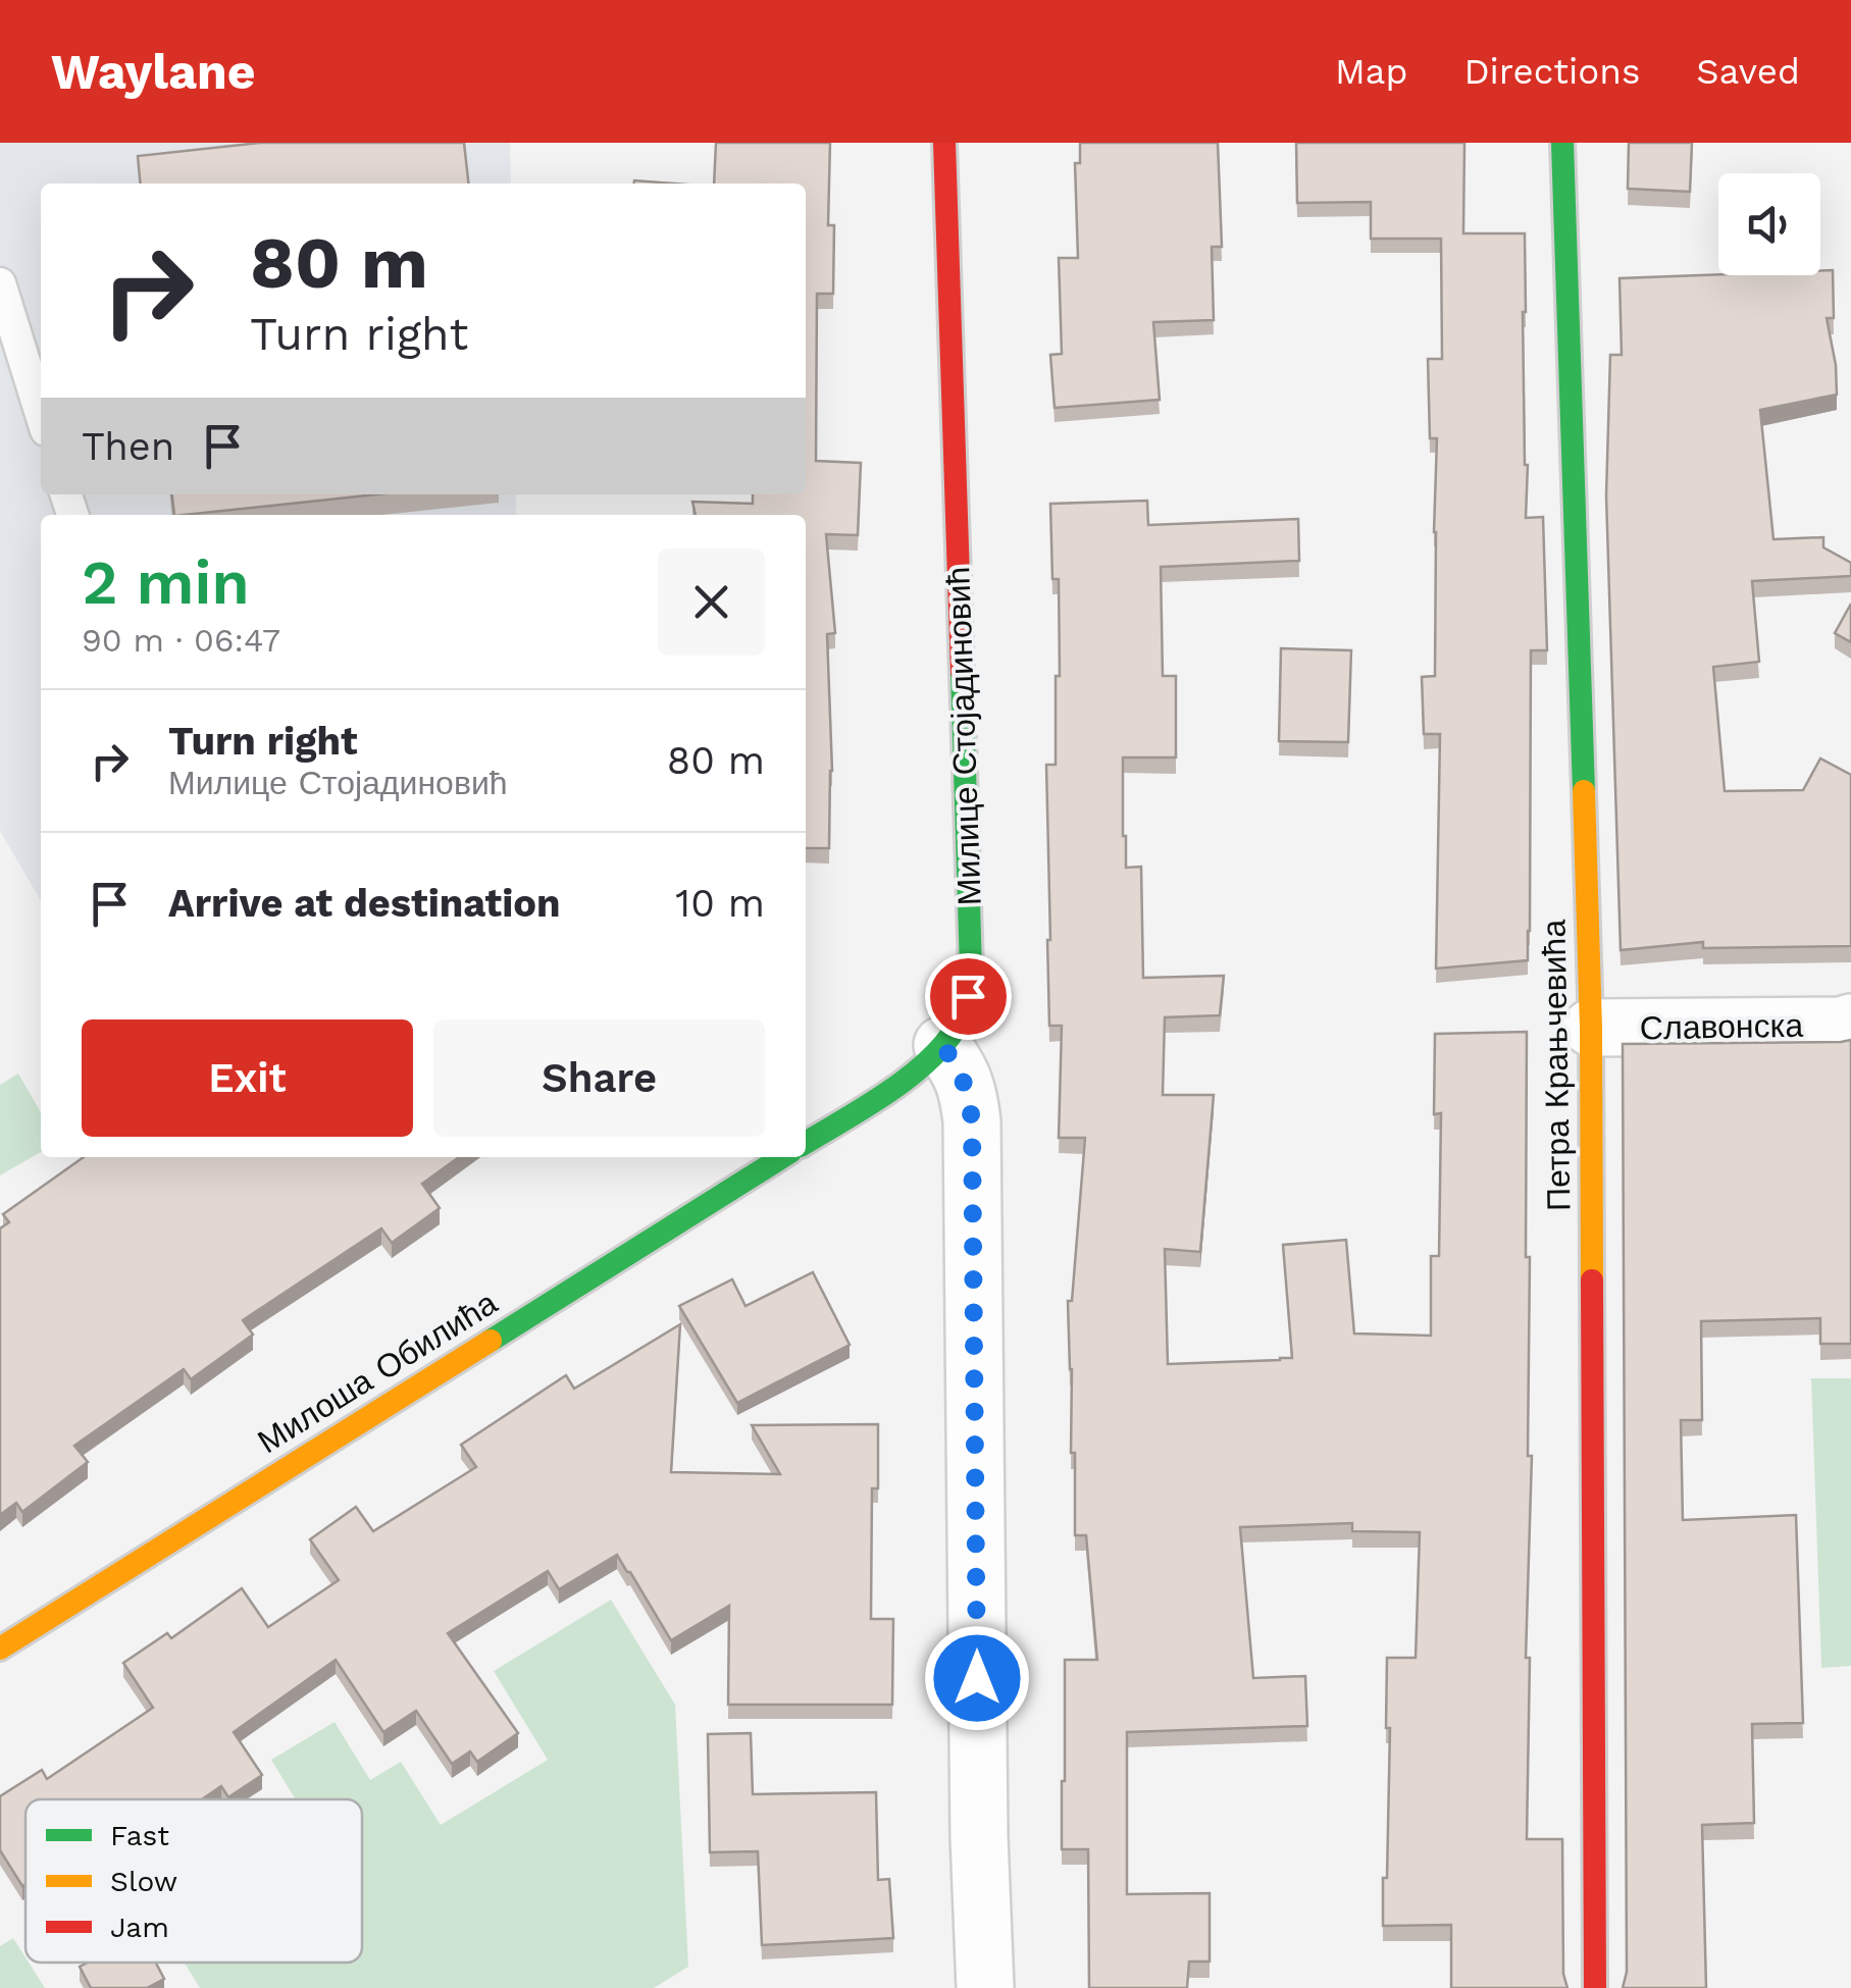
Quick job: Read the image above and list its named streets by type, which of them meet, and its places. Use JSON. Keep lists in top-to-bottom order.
{
  "streets": {
    "street": [
      "Милице Стојадиновић",
      "Славонска",
      "Петра Крањчевића",
      "Милоша Обилића"
    ]
  },
  "crossings": [
    ["Славонска", "Петра Крањчевића"]
  ],
  "legend": ["Fast", "Slow", "Jam"],
  "page": {
    "header": "Waylane",
    "nav": ["Map", "Directions", "Saved"],
    "turn": ["80 m", "Turn right"],
    "then": "Then",
    "heading": ["2 min", "90 m · 06:47"],
    "list": [
      {
        "name": "Turn right",
        "note": "Милице Стојадиновић",
        "value": "80 m"
      },
      {
        "name": "Arrive at destination",
        "value": "10 m"
      }
    ],
    "buttons": ["Exit", "Share"]
  }
}
